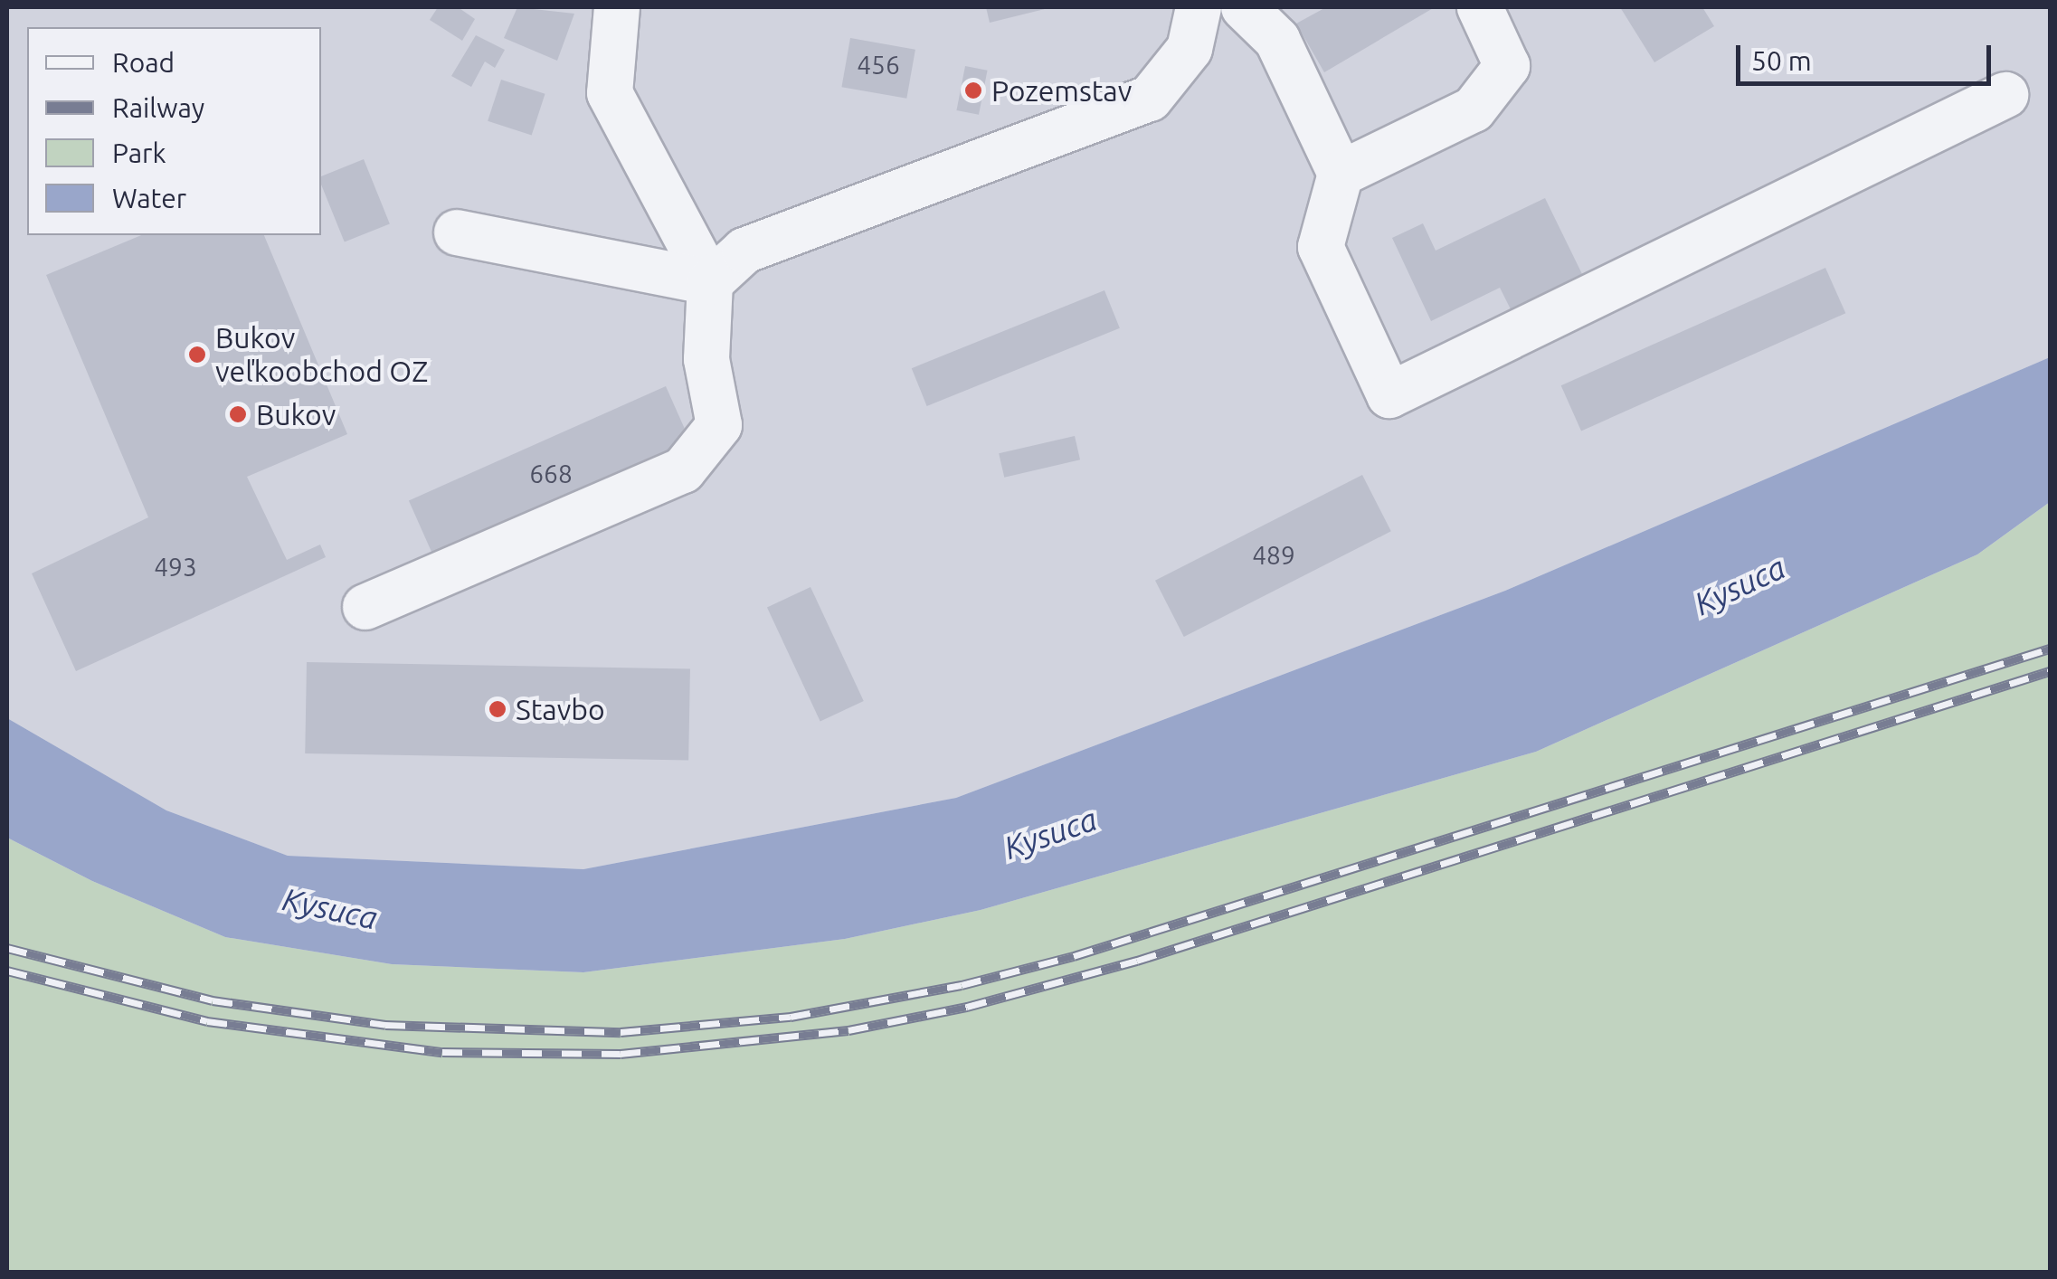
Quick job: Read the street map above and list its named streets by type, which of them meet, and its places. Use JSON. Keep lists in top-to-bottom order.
{
  "water": ["Kysuca"],
  "places": [
    "Pozemstav",
    "Bukov veľkoobchod OZ",
    "Bukov",
    "Stavbo"
  ],
  "house_numbers": [
    "456",
    "668",
    "489",
    "493"
  ],
  "legend": [
    "Road",
    "Railway",
    "Park",
    "Water"
  ],
  "scale_bar": "50 m"
}
